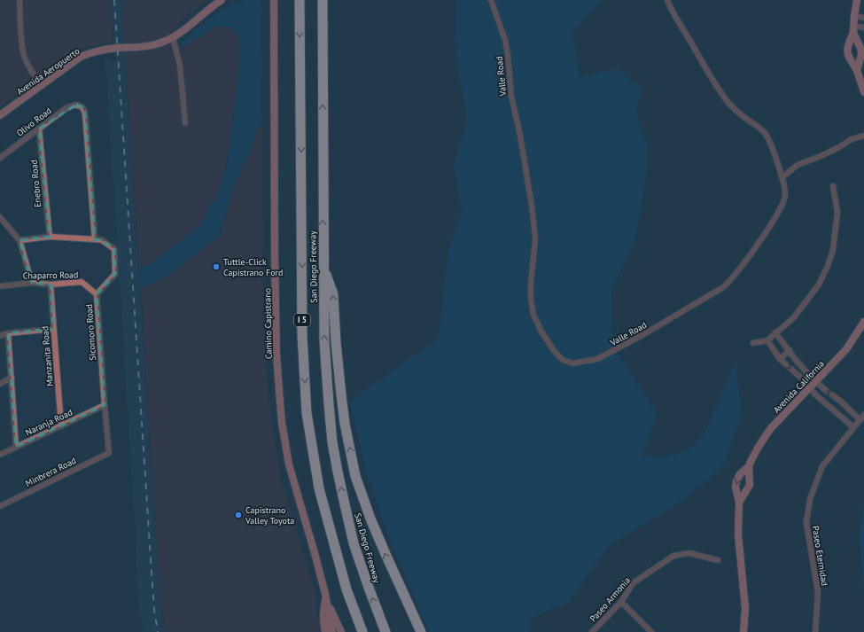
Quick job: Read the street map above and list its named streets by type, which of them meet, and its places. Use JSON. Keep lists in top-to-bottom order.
{
  "streets": {
    "highway": ["San Diego Freeway", "I 5"],
    "street": [
      "Avenida Aeropuerto",
      "Valle Road",
      "Olivo Road",
      "Enebro Road",
      "Chaparro Road",
      "Camino Capistrano",
      "Sicomoro Road",
      "Manzanita Road",
      "Avenida California",
      "Naranja Road",
      "Minbrera Road",
      "Paseo Eternidad",
      "Paseo Armonia"
    ]
  },
  "crossings": [
    ["Olivo Road", "Enebro Road"],
    ["Olivo Road", "Sicomoro Road"],
    ["Chaparro Road", "Sicomoro Road"],
    ["Chaparro Road", "Manzanita Road"],
    ["Sicomoro Road", "Naranja Road"],
    ["Sicomoro Road", "Minbrera Road"],
    ["Manzanita Road", "Naranja Road"]
  ],
  "places": ["Tuttle-Click Capistrano Ford", "Capistrano Valley Toyota"]
}
